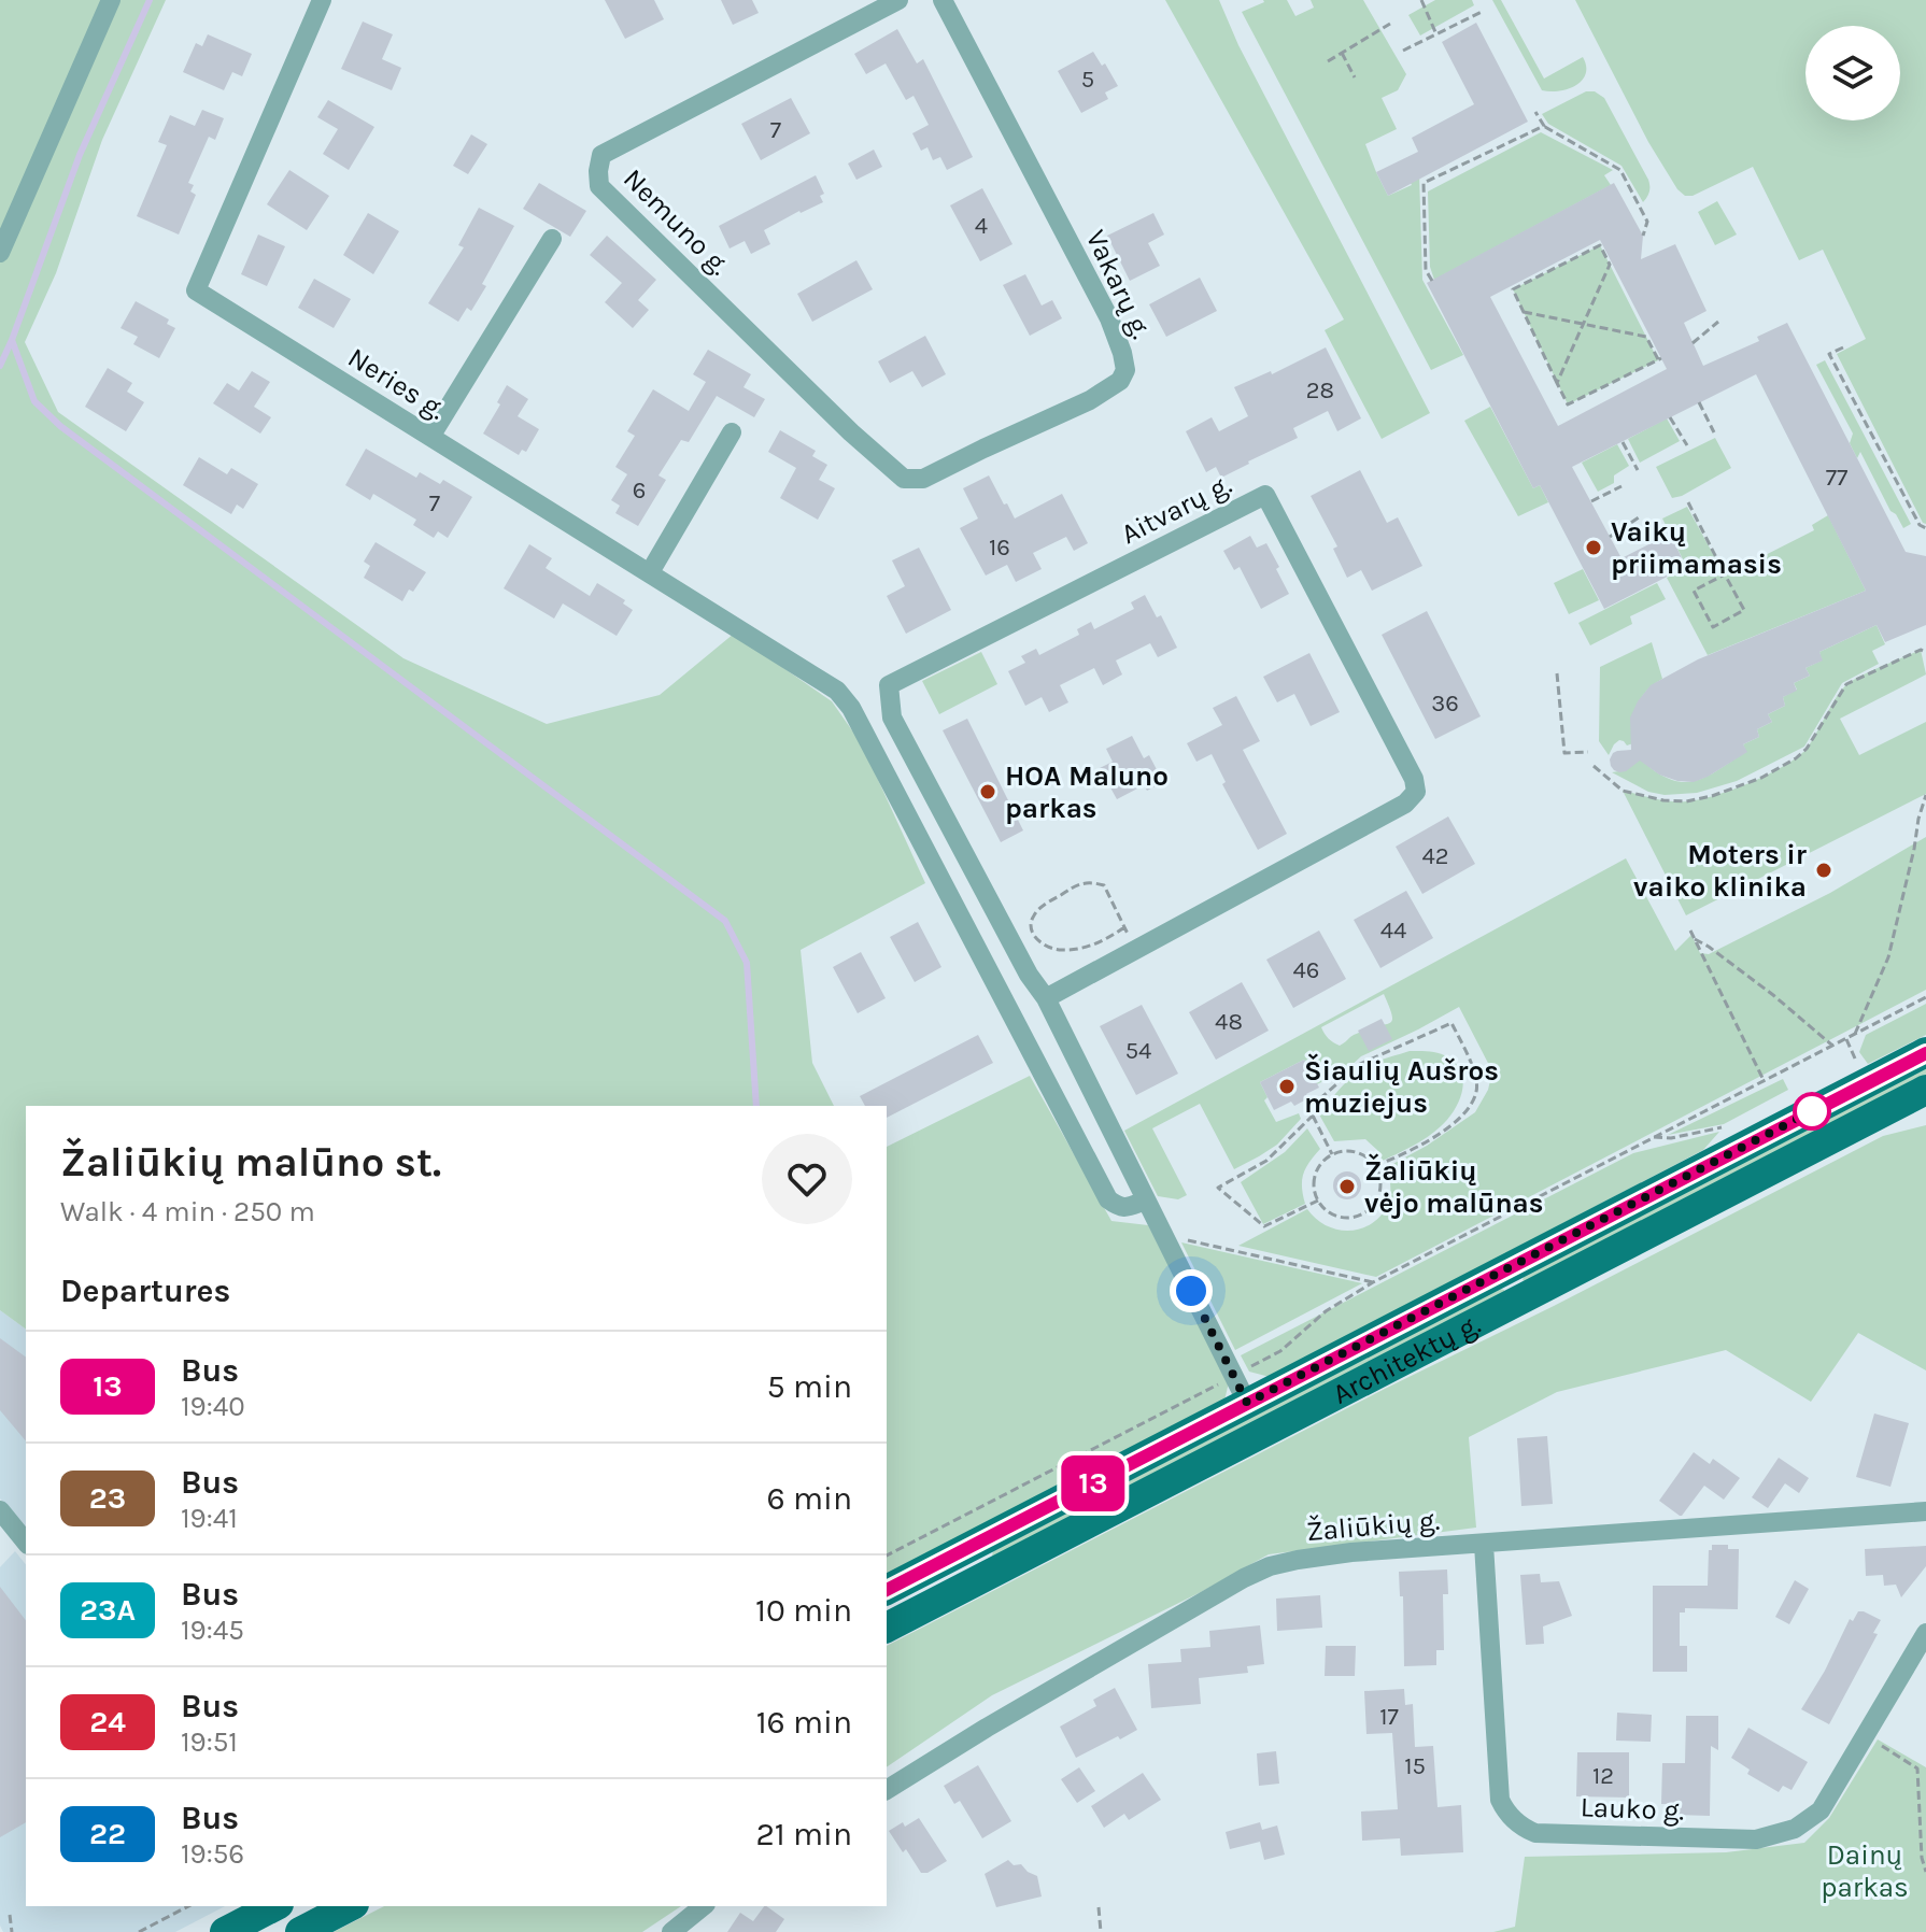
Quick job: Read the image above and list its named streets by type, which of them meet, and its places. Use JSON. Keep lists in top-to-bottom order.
{
  "streets": {
    "main road": ["Architektų g."],
    "street": [
      "Nemuno g.",
      "Vakarų g.",
      "Neries g.",
      "Aitvarų g.",
      "Žaliūkių g.",
      "Lauko g."
    ]
  },
  "crossings": [
    ["Nemuno g.", "Vakarų g."],
    ["Neries g.", "Aitvarų g."],
    ["Aitvarų g.", "Architektų g."],
    ["Žaliūkių g.", "Lauko g."]
  ],
  "parks": ["Dainų parkas"],
  "places": [
    "Vaikų priimamasis",
    "HOA Maluno parkas",
    "Moters ir vaiko klinika",
    "Šiaulių Aušros muziejus",
    "Žaliūkių vėjo malūnas"
  ],
  "lines": ["bus line 13"],
  "house_numbers": [
    "5",
    "7",
    "4",
    "28",
    "77",
    "6",
    "7",
    "16",
    "36",
    "42",
    "44",
    "46",
    "48",
    "54",
    "17",
    "15",
    "12"
  ],
  "page": {
    "on_map": "13",
    "heading": [
      ["Žaliūkių malūno st.", "Walk · 4 min · 250 m"],
      "Departures"
    ],
    "list": [
      {
        "mark": "13",
        "name": "Bus",
        "note": "19:40",
        "value": "5 min"
      },
      {
        "mark": "23",
        "name": "Bus",
        "note": "19:41",
        "value": "6 min"
      },
      {
        "mark": "23A",
        "name": "Bus",
        "note": "19:45",
        "value": "10 min"
      },
      {
        "mark": "24",
        "name": "Bus",
        "note": "19:51",
        "value": "16 min"
      },
      {
        "mark": "22",
        "name": "Bus",
        "note": "19:56",
        "value": "21 min"
      }
    ]
  }
}
